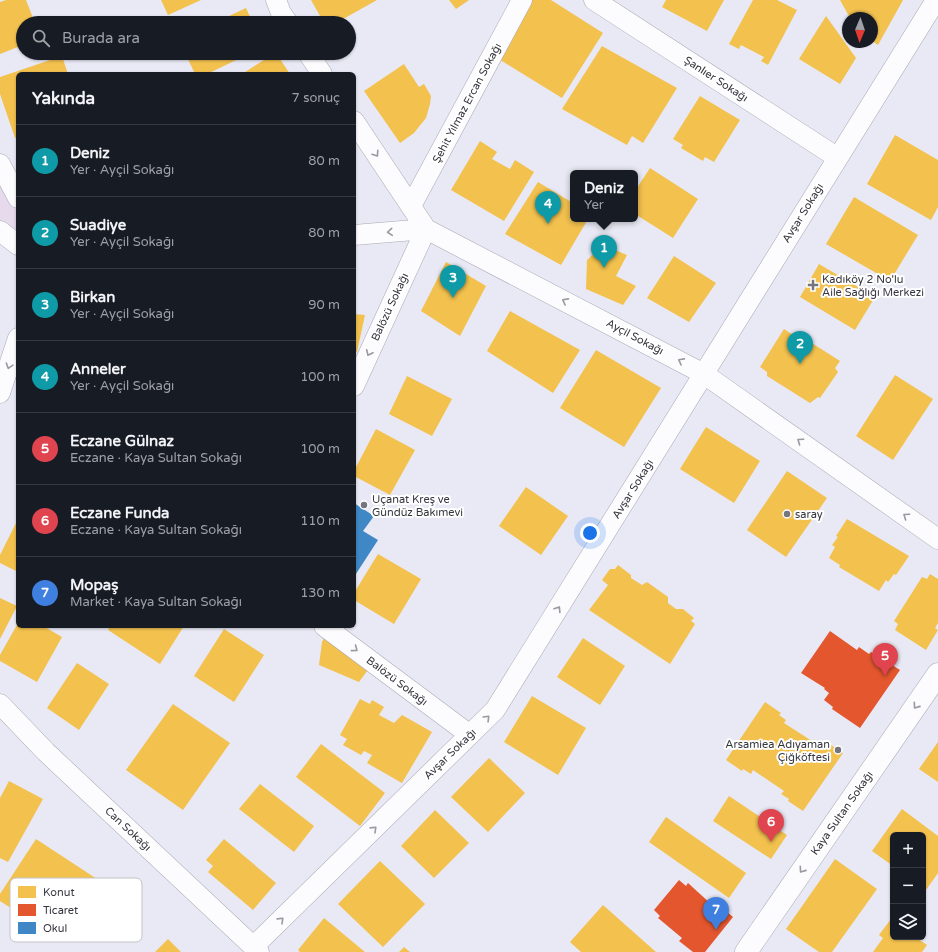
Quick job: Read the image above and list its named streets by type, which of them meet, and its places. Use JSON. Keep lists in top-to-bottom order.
{
  "streets": {
    "street": [
      "Şanlıer Sokağı",
      "Şehit Yılmaz Ercan Sokağı",
      "Avşar Sokağı",
      "Balözü Sokağı",
      "Ayçil Sokağı",
      "Kaya Sultan Sokağı",
      "Can Sokağı"
    ]
  },
  "crossings": [
    ["Şanlıer Sokağı", "Avşar Sokağı"],
    ["Şehit Yılmaz Ercan Sokağı", "Ayçil Sokağı"],
    ["Avşar Sokağı", "Balözü Sokağı"],
    ["Avşar Sokağı", "Ayçil Sokağı"],
    ["Avşar Sokağı", "Can Sokağı"],
    ["Balözü Sokağı", "Ayçil Sokağı"]
  ],
  "one_way": ["Avşar Sokağı", "Kaya Sultan Sokağı"],
  "places": {
    "health": ["Kadıköy 2 No'lu Aile Sağlığı Merkezi"],
    "other": ["Uçanat Kreş ve Gündüz Bakımevi", "saray", "Arsamiea Adıyaman Çiğköftesi"]
  },
  "legend": ["Konut", "Ticaret", "Okul"],
  "north": "bottom",
  "page": {
    "search": "Burada ara",
    "heading": ["Yakında", "7 sonuç"],
    "list": [
      {
        "mark": "1",
        "name": "Deniz",
        "note": "Yer · Ayçil Sokağı",
        "value": "80 m"
      },
      {
        "mark": "2",
        "name": "Suadiye",
        "note": "Yer · Ayçil Sokağı",
        "value": "80 m"
      },
      {
        "mark": "3",
        "name": "Birkan",
        "note": "Yer · Ayçil Sokağı",
        "value": "90 m"
      },
      {
        "mark": "4",
        "name": "Anneler",
        "note": "Yer · Ayçil Sokağı",
        "value": "100 m"
      },
      {
        "mark": "5",
        "name": "Eczane Gülnaz",
        "note": "Eczane · Kaya Sultan Sokağı",
        "value": "100 m"
      },
      {
        "mark": "6",
        "name": "Eczane Funda",
        "note": "Eczane · Kaya Sultan Sokağı",
        "value": "110 m"
      },
      {
        "mark": "7",
        "name": "Mopaş",
        "note": "Market · Kaya Sultan Sokağı",
        "value": "130 m"
      }
    ],
    "popup": ["Deniz", "Yer"],
    "pins": [
      "4",
      "1",
      "3",
      "2",
      "5",
      "6",
      "7"
    ],
    "map_buttons": ["+", "−"]
  }
}
